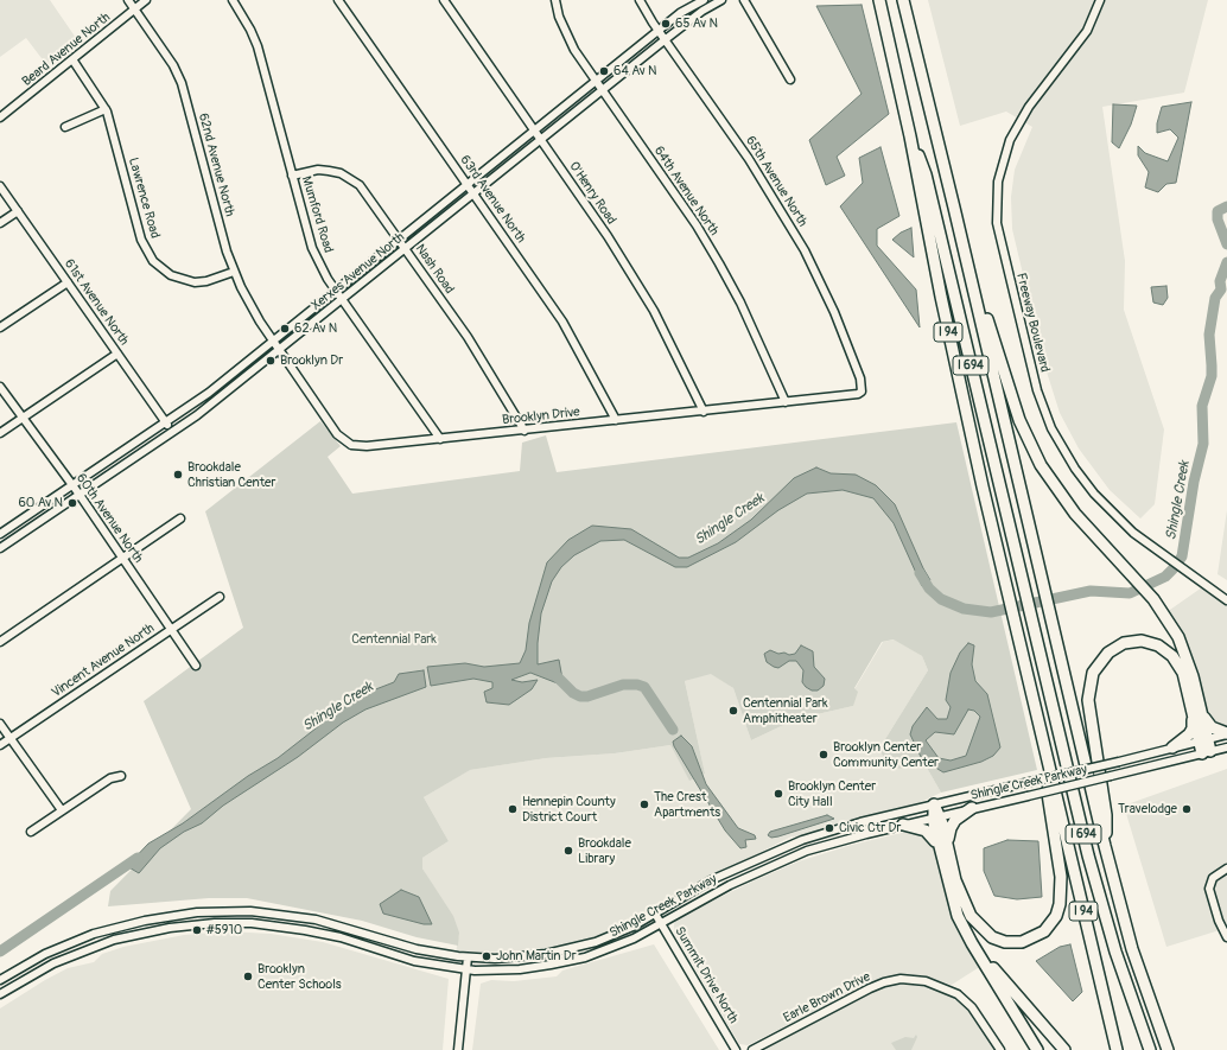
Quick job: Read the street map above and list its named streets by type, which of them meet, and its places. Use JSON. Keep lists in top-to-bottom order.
{
  "streets": {
    "highway": ["I 94", "I 694"],
    "street": [
      "Beard Avenue North",
      "62nd Avenue North",
      "65th Avenue North",
      "64th Avenue North",
      "O'Henry Road",
      "Lawrence Road",
      "63rd Avenue North",
      "Mumford Road",
      "Nash Road",
      "Xerxes Avenue North",
      "61st Avenue North",
      "Freeway Boulevard",
      "Brooklyn Drive",
      "60th Avenue North",
      "Vincent Avenue North",
      "Shingle Creek Parkway",
      "Summit Drive North",
      "Earle Brown Drive"
    ]
  },
  "crossings": [
    ["Beard Avenue North", "62nd Avenue North"],
    ["Beard Avenue North", "Lawrence Road"],
    ["62nd Avenue North", "Lawrence Road"],
    ["62nd Avenue North", "Xerxes Avenue North"],
    ["62nd Avenue North", "Brooklyn Drive"],
    ["65th Avenue North", "Xerxes Avenue North"],
    ["65th Avenue North", "Brooklyn Drive"],
    ["64th Avenue North", "Xerxes Avenue North"],
    ["64th Avenue North", "Brooklyn Drive"],
    ["O'Henry Road", "Xerxes Avenue North"],
    ["O'Henry Road", "Brooklyn Drive"],
    ["63rd Avenue North", "Xerxes Avenue North"],
    ["63rd Avenue North", "Brooklyn Drive"],
    ["Mumford Road", "Nash Road"],
    ["Mumford Road", "Xerxes Avenue North"],
    ["Mumford Road", "Brooklyn Drive"],
    ["Nash Road", "Xerxes Avenue North"],
    ["Nash Road", "Brooklyn Drive"],
    ["Xerxes Avenue North", "61st Avenue North"],
    ["Xerxes Avenue North", "Brooklyn Drive"],
    ["Xerxes Avenue North", "60th Avenue North"],
    ["I 94", "I 694"],
    ["60th Avenue North", "Vincent Avenue North"],
    ["Shingle Creek Parkway", "Summit Drive North"]
  ],
  "water": ["Shingle Creek"],
  "parks": ["Centennial Park"],
  "places": [
    "65 Av N",
    "64 Av N",
    "62 Av N",
    "Brooklyn Dr",
    "Brookdale Christian Center",
    "60 Av N",
    "Centennial Park Amphitheater",
    "Brooklyn Center Community Center",
    "Brooklyn Center City Hall",
    "The Crest Apartments",
    "Hennepin County District Court",
    "Travelodge",
    "Civic Ctr Dr",
    "Brookdale Library",
    "#5910",
    "John Martin Dr",
    "Brooklyn Center Schools"
  ]
}
